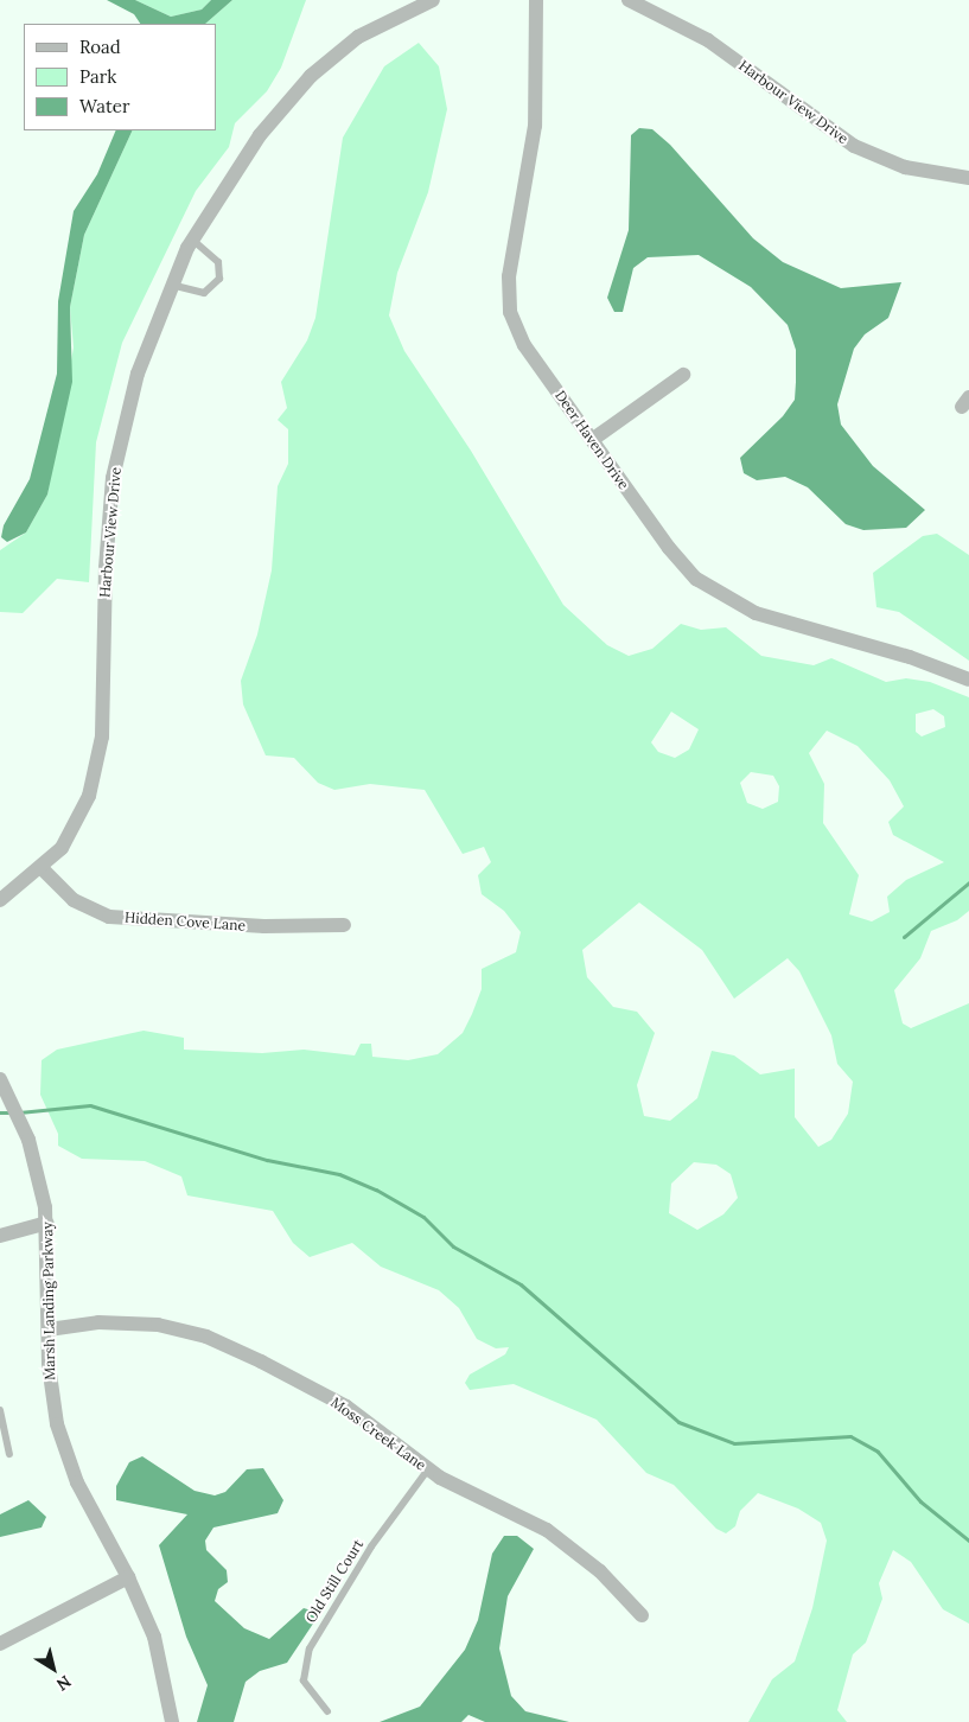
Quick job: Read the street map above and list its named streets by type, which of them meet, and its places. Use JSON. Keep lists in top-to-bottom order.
{
  "streets": {
    "street": [
      "Harbour View Drive",
      "Deer Haven Drive",
      "Hidden Cove Lane",
      "Marsh Landing Parkway",
      "Moss Creek Lane"
    ],
    "lane": ["Old Still Court"]
  },
  "crossings": [
    ["Harbour View Drive", "Hidden Cove Lane"],
    ["Marsh Landing Parkway", "Moss Creek Lane"],
    ["Moss Creek Lane", "Old Still Court"]
  ],
  "legend": ["Road", "Park", "Water"],
  "north": "bottom right"
}
